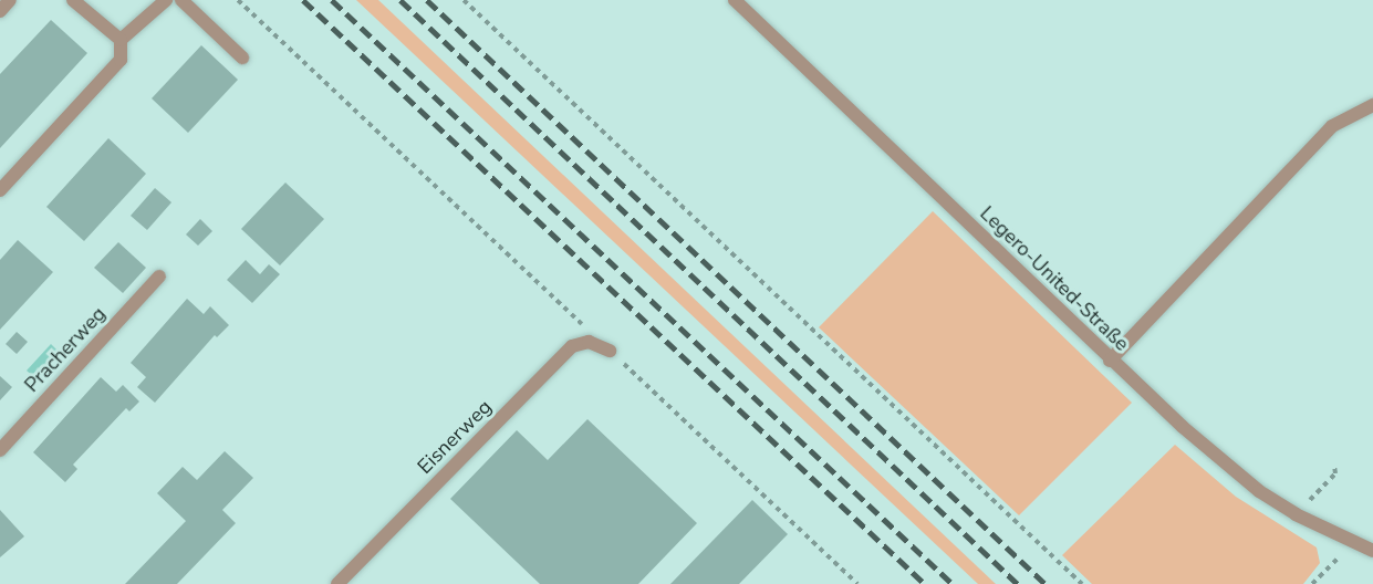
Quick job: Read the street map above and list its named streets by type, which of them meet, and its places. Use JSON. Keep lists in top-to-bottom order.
{
  "streets": {
    "lane": ["Legero-United-Straße", "Pracherweg", "Eisnerweg"]
  }
}
